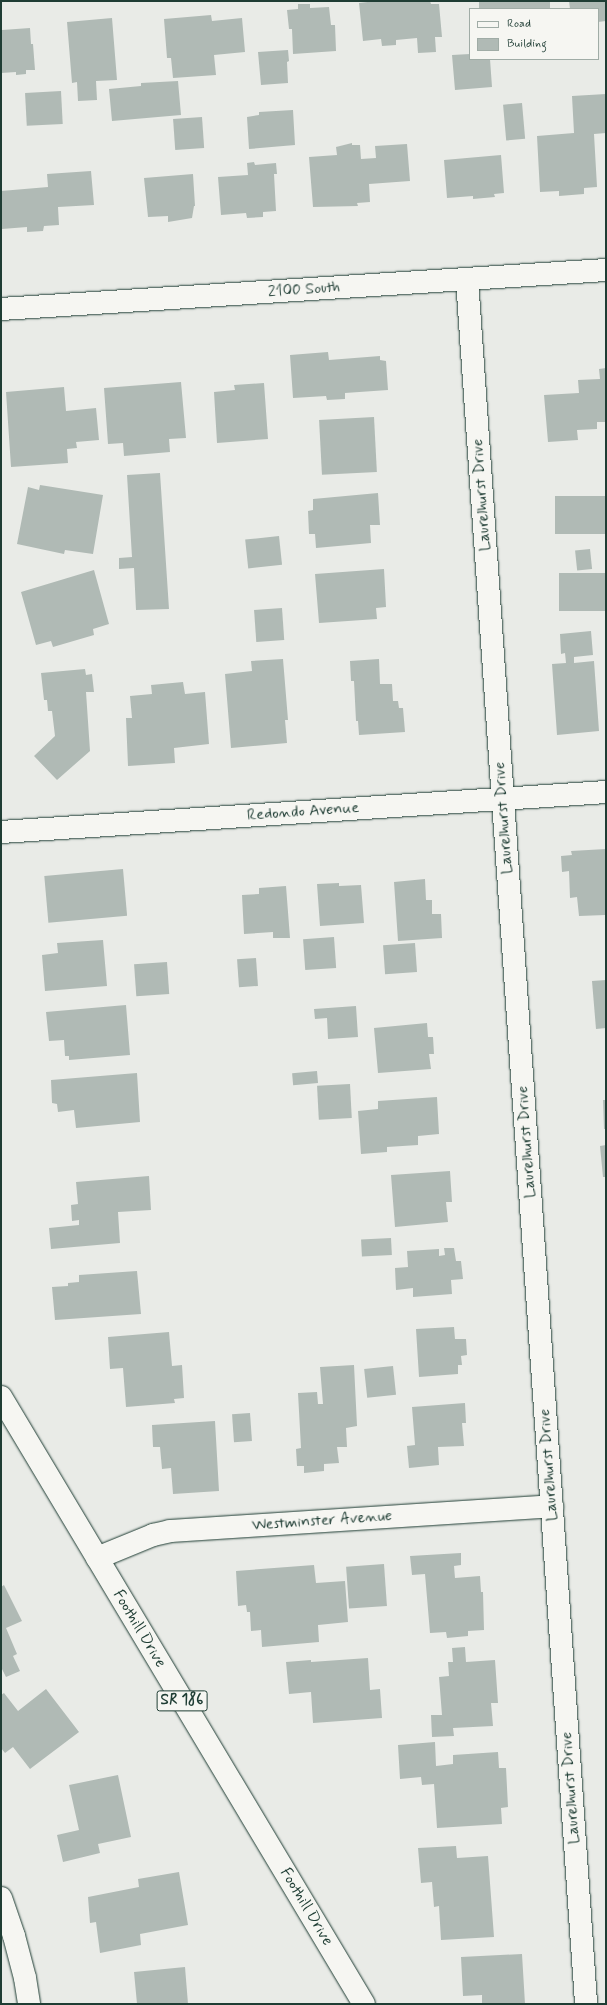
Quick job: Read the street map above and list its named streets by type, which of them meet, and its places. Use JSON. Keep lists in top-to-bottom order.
{
  "streets": {
    "street": [
      "2100 South",
      "Laurelhurst Drive",
      "Redondo Avenue",
      "Westminster Avenue",
      "Foothill Drive",
      "SR 186"
    ]
  },
  "crossings": [
    ["2100 South", "Laurelhurst Drive"],
    ["Laurelhurst Drive", "Redondo Avenue"],
    ["Laurelhurst Drive", "Westminster Avenue"],
    ["Westminster Avenue", "Foothill Drive"]
  ],
  "legend": ["Road", "Building"]
}
